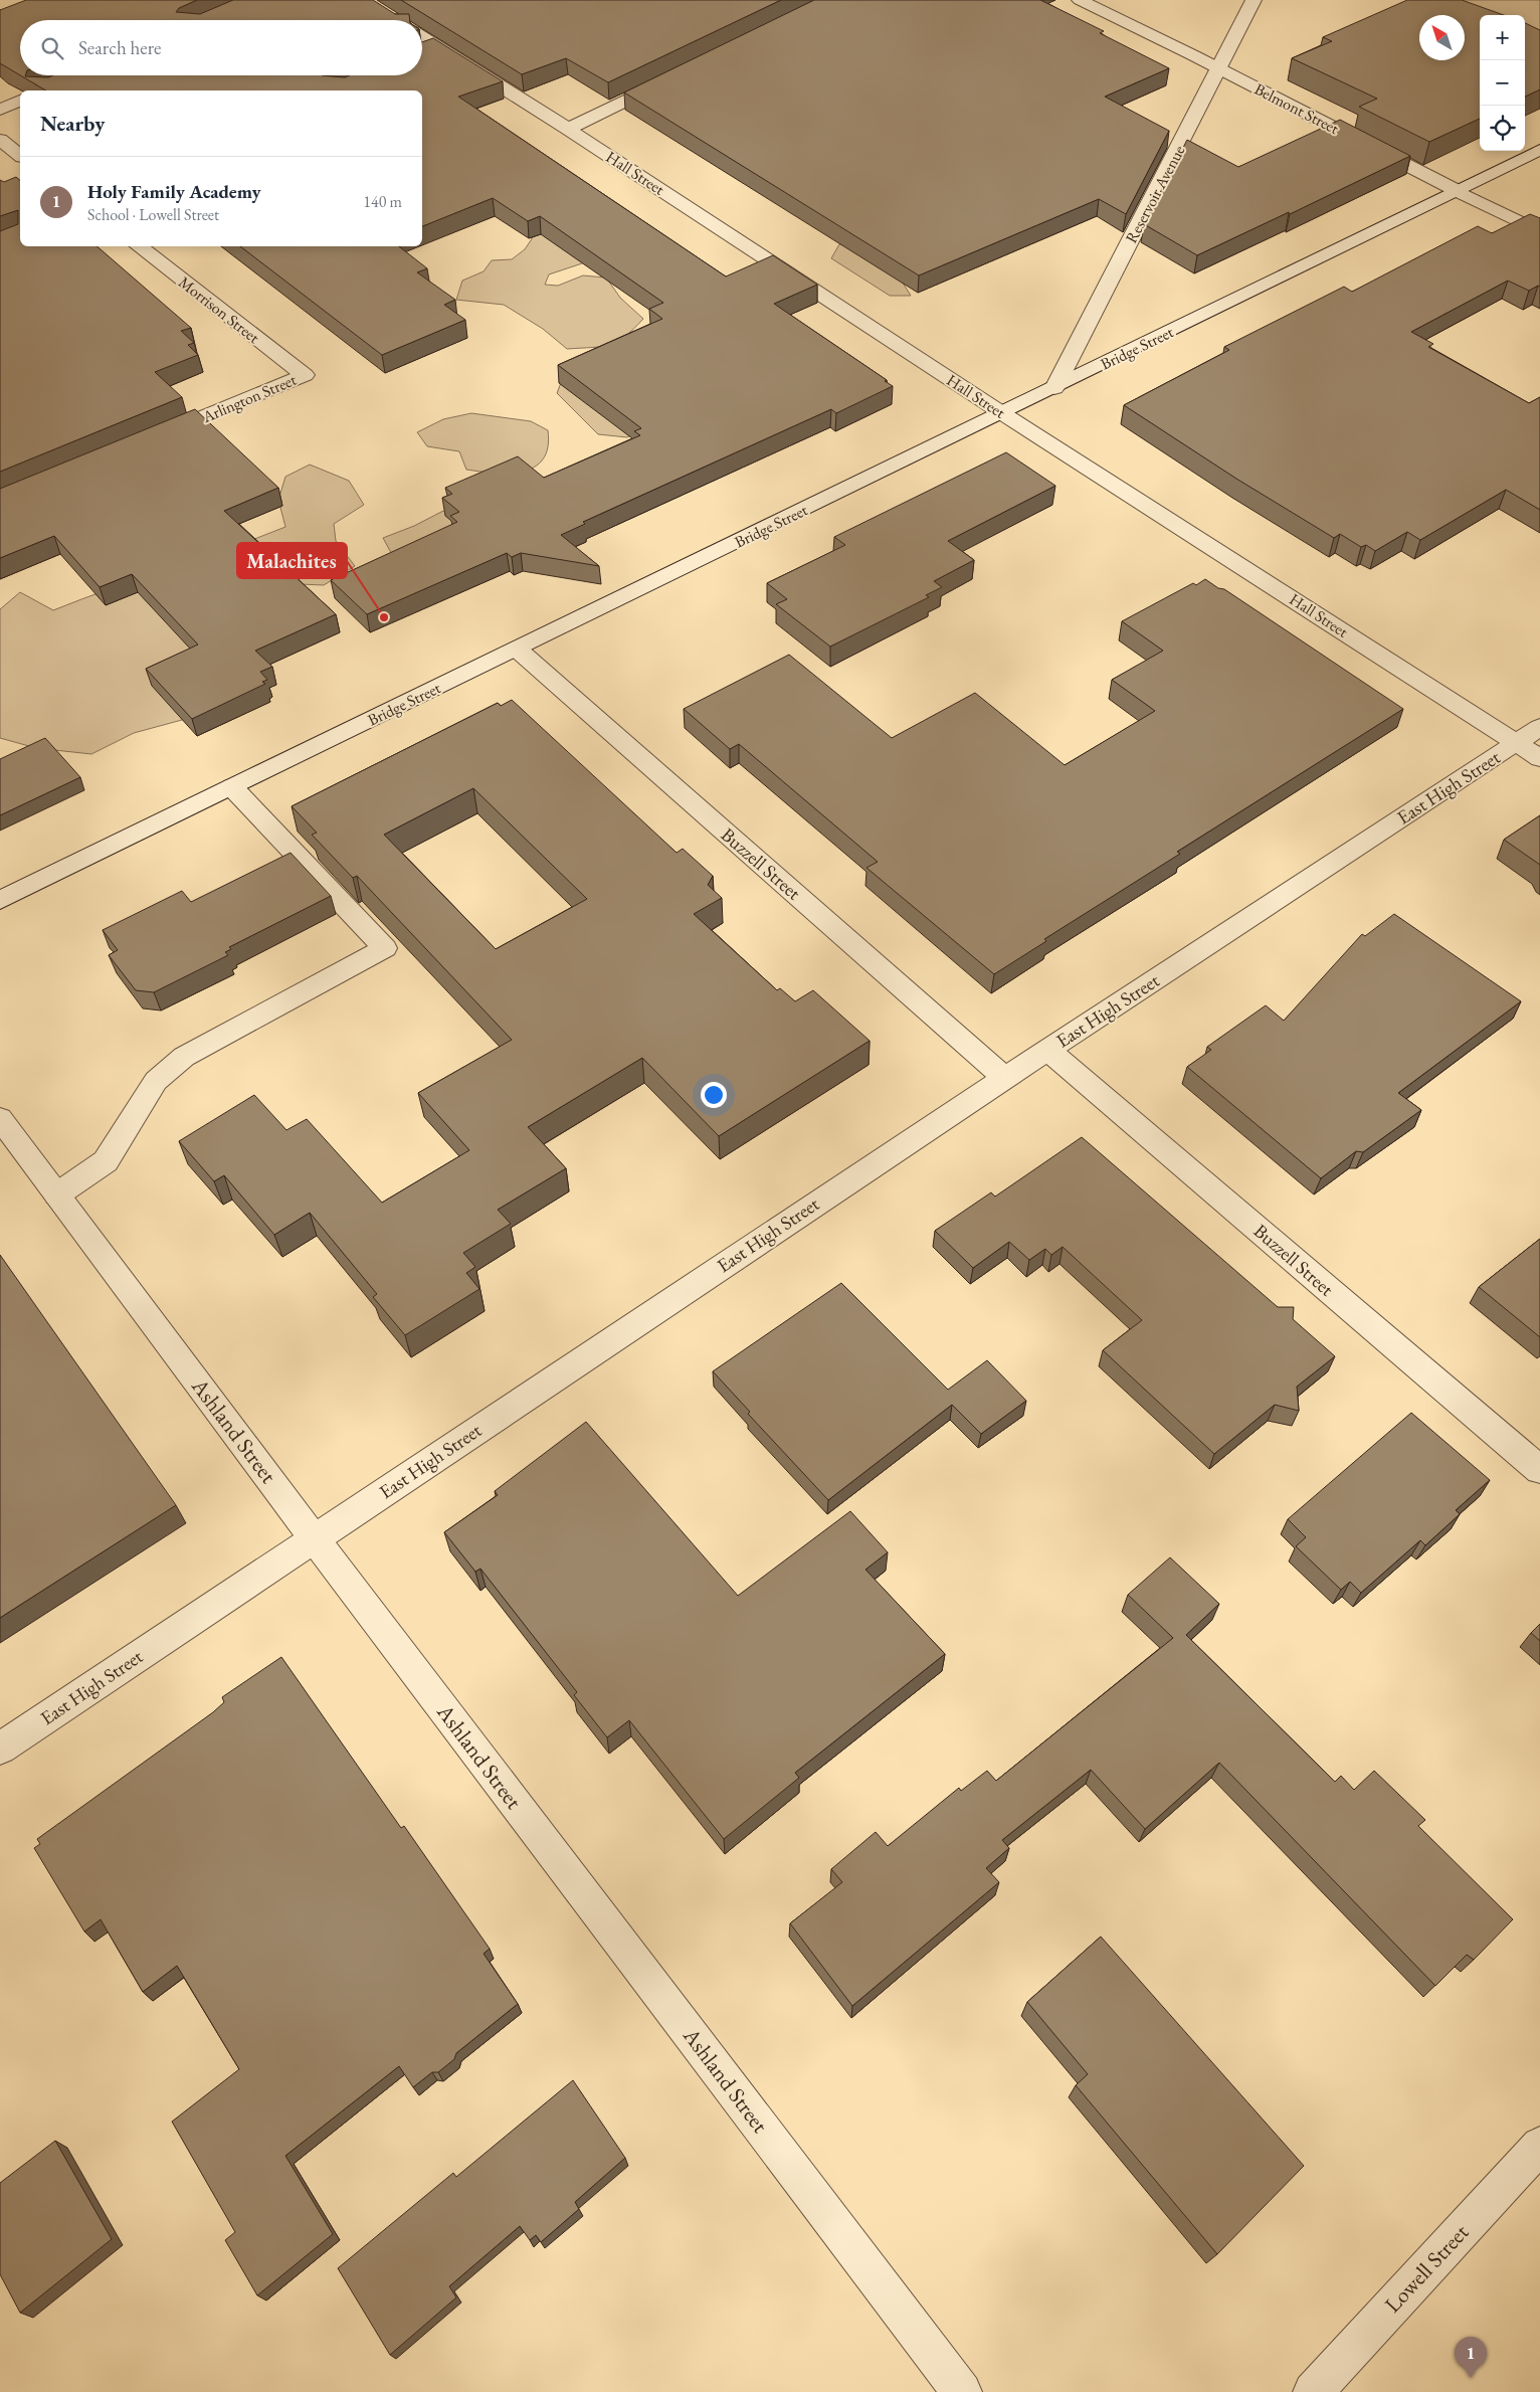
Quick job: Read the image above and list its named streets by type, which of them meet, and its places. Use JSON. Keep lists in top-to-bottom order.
{
  "streets": {
    "street": [
      "Belmont Street",
      "Hall Street",
      "Reservoir Avenue",
      "Morrison Street",
      "Bridge Street",
      "Arlington Street",
      "East High Street",
      "Buzzell Street",
      "Ashland Street",
      "Lowell Street"
    ]
  },
  "crossings": [
    ["Belmont Street", "Reservoir Avenue"],
    ["Belmont Street", "Bridge Street"],
    ["Hall Street", "Bridge Street"],
    ["Hall Street", "East High Street"],
    ["Reservoir Avenue", "Bridge Street"],
    ["Morrison Street", "Arlington Street"],
    ["Bridge Street", "Buzzell Street"],
    ["East High Street", "Buzzell Street"],
    ["East High Street", "Ashland Street"]
  ],
  "places": ["Malachites"],
  "north": "top left",
  "page": {
    "map_buttons": ["+", "−"],
    "search": "Search here",
    "heading": "Nearby",
    "list": [
      {
        "mark": "1",
        "name": "Holy Family Academy",
        "note": "School · Lowell Street",
        "value": "140 m"
      }
    ],
    "pins": "1"
  }
}
